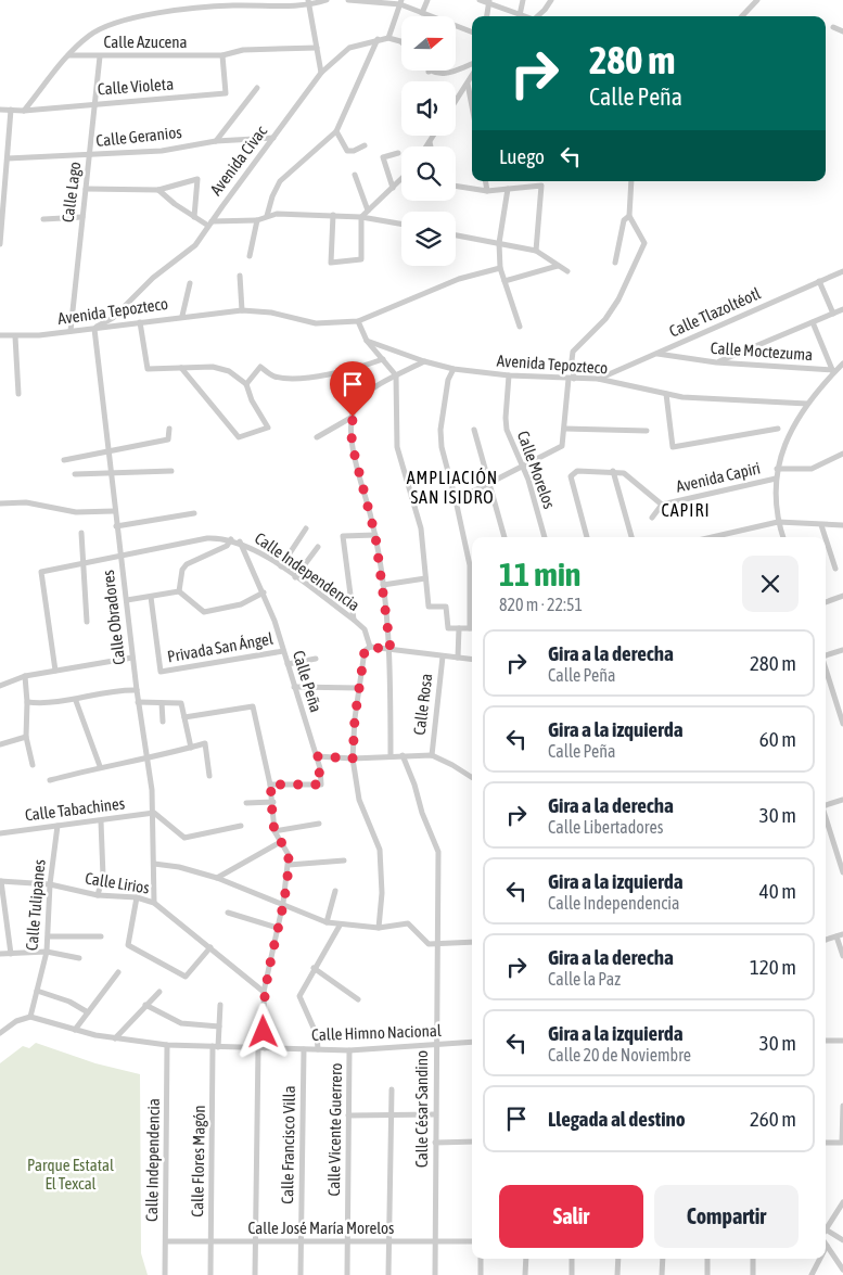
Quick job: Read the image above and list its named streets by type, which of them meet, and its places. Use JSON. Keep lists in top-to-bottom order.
{
  "streets": {
    "street": [
      "Calle Azucena",
      "Calle Violeta",
      "Calle Geranios",
      "Avenida Civac",
      "Calle Lago",
      "Avenida Tepozteco",
      "Calle Tlazoltéotl",
      "Calle Moctezuma",
      "Calle Morelos",
      "Avenida Capiri",
      "Calle Independencia",
      "Calle Obradores",
      "Privada San Ángel",
      "Calle Peña",
      "Calle Rosa",
      "Calle Tabachines",
      "Calle Lirios",
      "Calle Tulipanes",
      "Calle Himno Nacional",
      "Calle César Sandino",
      "Calle Vicente Guerrero",
      "Calle Francisco Villa",
      "Calle Flores Magón",
      "Calle José María Morelos"
    ]
  },
  "crossings": [
    ["Calle Azucena", "Calle Violeta"],
    ["Calle Azucena", "Calle Lago"],
    ["Calle Violeta", "Calle Lago"],
    ["Calle Geranios", "Avenida Civac"],
    ["Calle Geranios", "Calle Lago"],
    ["Avenida Civac", "Avenida Tepozteco"],
    ["Avenida Civac", "Calle Obradores"],
    ["Calle Lago", "Avenida Tepozteco"],
    ["Avenida Tepozteco", "Calle Tlazoltéotl"],
    ["Avenida Tepozteco", "Calle Morelos"],
    ["Avenida Tepozteco", "Avenida Capiri"],
    ["Avenida Tepozteco", "Calle Obradores"],
    ["Calle Tlazoltéotl", "Calle Moctezuma"],
    ["Calle Moctezuma", "Avenida Capiri"],
    ["Calle Independencia", "Calle Obradores"],
    ["Calle Independencia", "Calle Peña"],
    ["Calle Independencia", "Calle Himno Nacional"],
    ["Calle Independencia", "Calle José María Morelos"],
    ["Calle Obradores", "Calle Tabachines"],
    ["Calle Obradores", "Calle Lirios"],
    ["Privada San Ángel", "Calle Peña"],
    ["Calle Tabachines", "Calle Tulipanes"],
    ["Calle Lirios", "Calle Tulipanes"],
    ["Calle Tulipanes", "Calle Himno Nacional"],
    ["Calle Himno Nacional", "Calle César Sandino"],
    ["Calle Himno Nacional", "Calle Vicente Guerrero"],
    ["Calle Himno Nacional", "Calle Francisco Villa"],
    ["Calle Himno Nacional", "Calle Flores Magón"],
    ["Calle César Sandino", "Calle José María Morelos"],
    ["Calle Vicente Guerrero", "Calle José María Morelos"],
    ["Calle Francisco Villa", "Calle José María Morelos"],
    ["Calle Flores Magón", "Calle José María Morelos"]
  ],
  "districts": ["AMPLIACIÓN SAN ISIDRO", "CAPIRI"],
  "parks": ["Parque Estatal El Texcal"],
  "north": "right",
  "page": {
    "turn": ["280 m", "Calle Peña"],
    "then": "Luego",
    "heading": ["11 min", "820 m · 22:51"],
    "list": [
      {
        "name": "Gira a la derecha",
        "note": "Calle Peña",
        "value": "280 m"
      },
      {
        "name": "Gira a la izquierda",
        "note": "Calle Peña",
        "value": "60 m"
      },
      {
        "name": "Gira a la derecha",
        "note": "Calle Libertadores",
        "value": "30 m"
      },
      {
        "name": "Gira a la izquierda",
        "note": "Calle Independencia",
        "value": "40 m"
      },
      {
        "name": "Gira a la derecha",
        "note": "Calle la Paz",
        "value": "120 m"
      },
      {
        "name": "Gira a la izquierda",
        "note": "Calle 20 de Noviembre",
        "value": "30 m"
      },
      {
        "name": "Llegada al destino",
        "value": "260 m"
      }
    ],
    "buttons": ["Salir", "Compartir"]
  }
}
